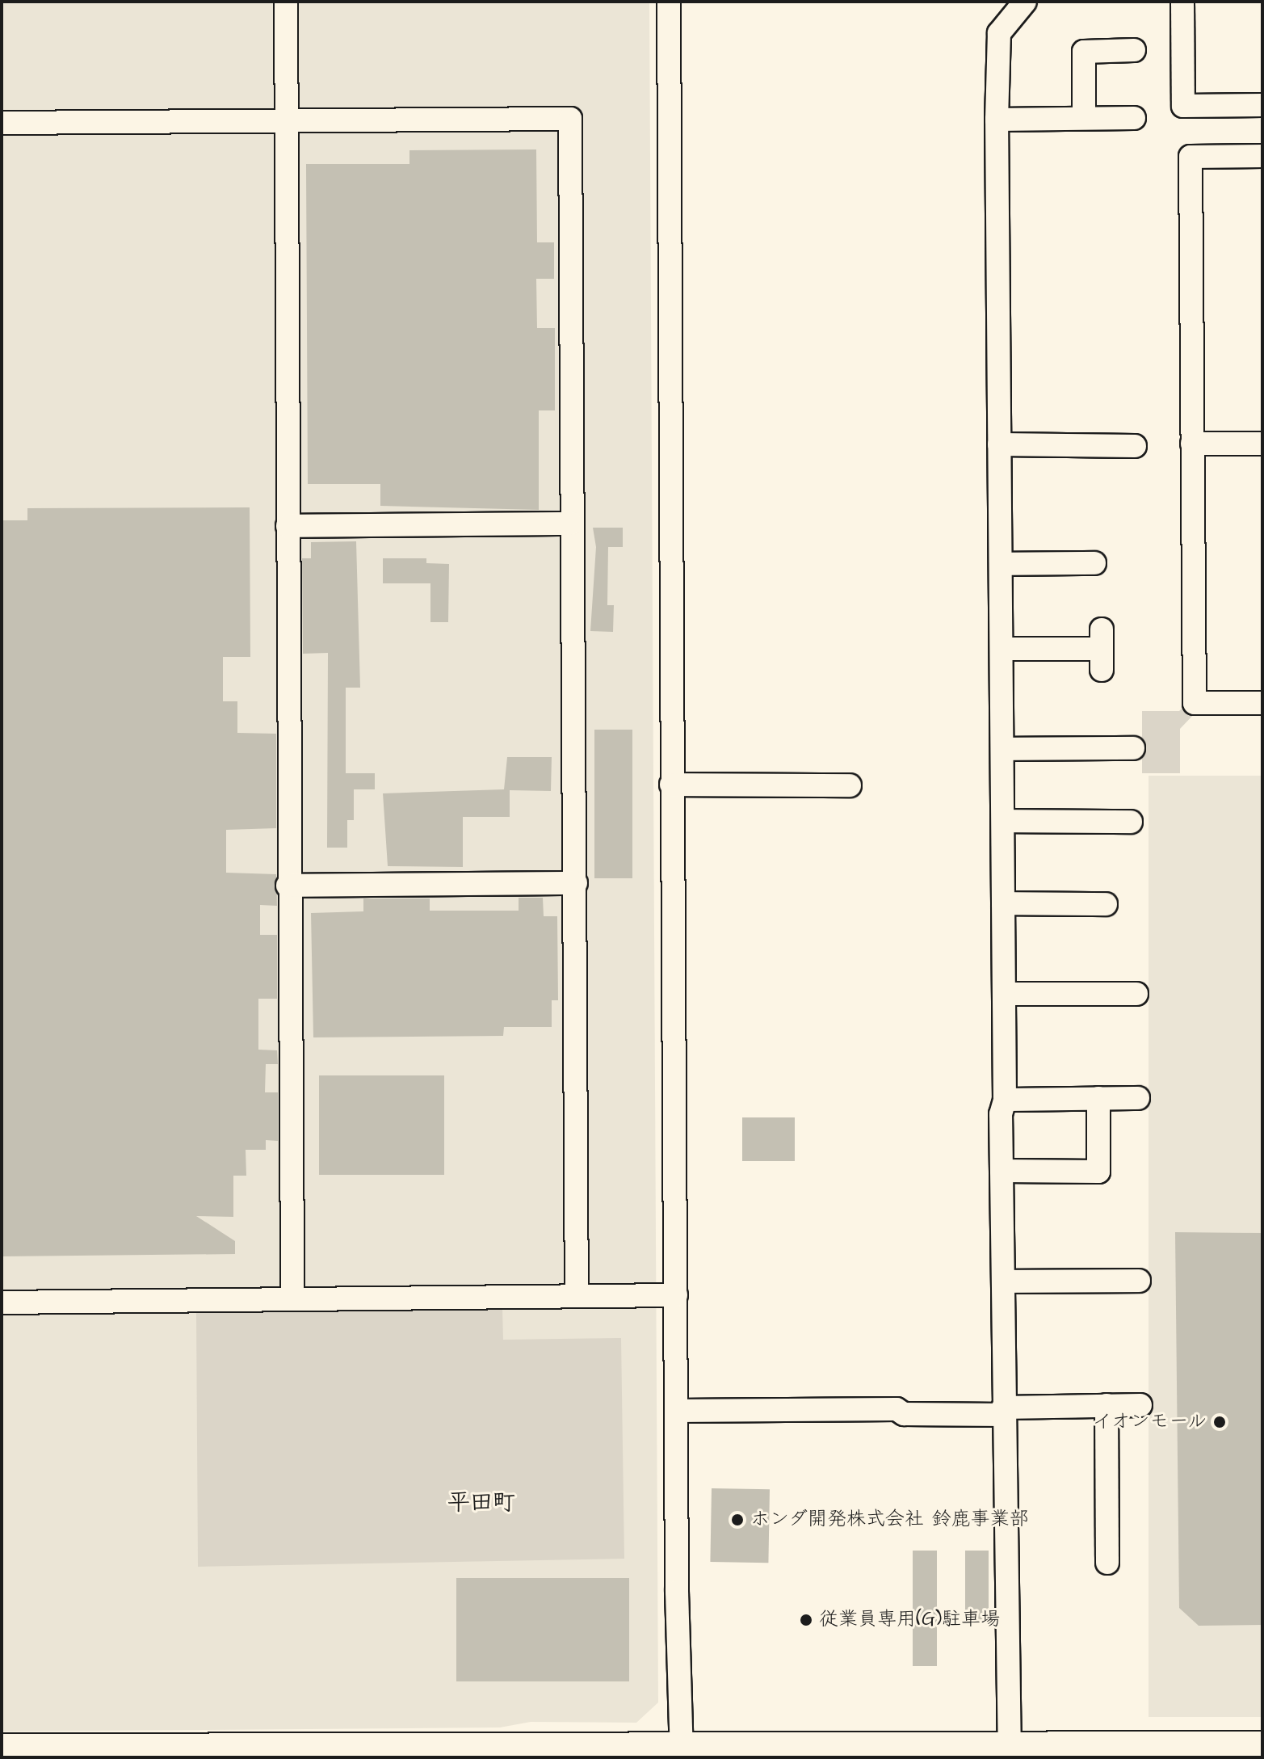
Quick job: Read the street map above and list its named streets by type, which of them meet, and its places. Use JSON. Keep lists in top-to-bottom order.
{
  "districts": ["平田町"],
  "places": ["イオンモール", "ホンダ開発株式会社 鈴鹿事業部", "従業員専用(G)駐車場"]
}
